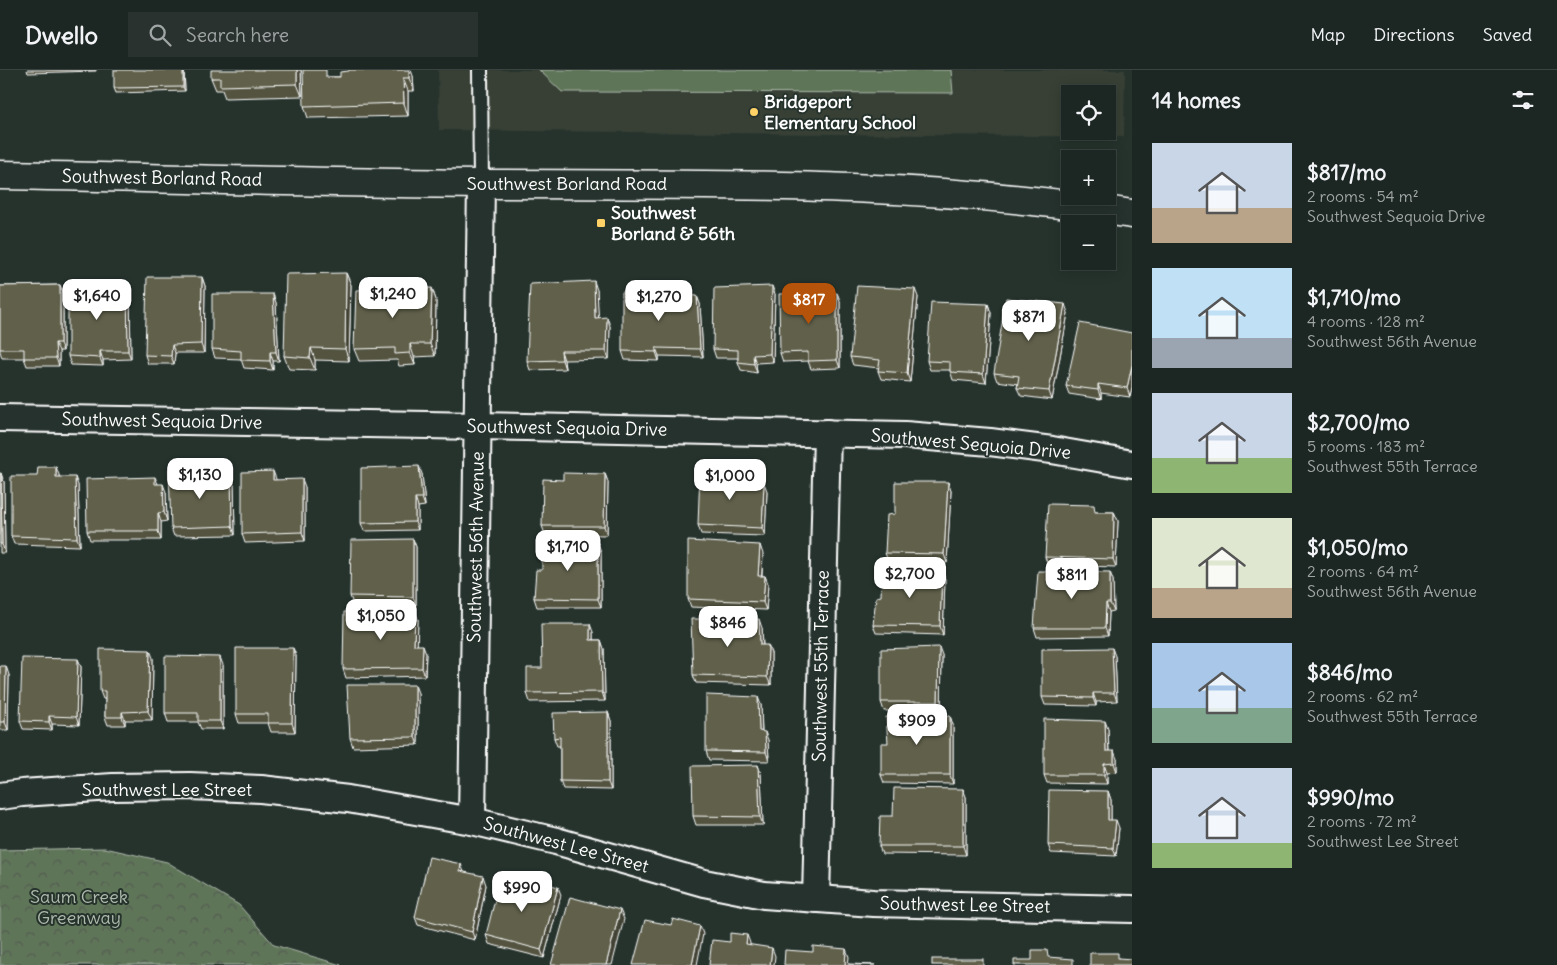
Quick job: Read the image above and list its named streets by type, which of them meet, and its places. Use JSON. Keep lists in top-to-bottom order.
{
  "streets": {
    "main road": ["Southwest Borland Road"],
    "street": [
      "Southwest Sequoia Drive",
      "Southwest 56th Avenue",
      "Southwest 55th Terrace",
      "Southwest Lee Street"
    ]
  },
  "crossings": [
    ["Southwest Borland Road", "Southwest 56th Avenue"],
    ["Southwest Sequoia Drive", "Southwest 56th Avenue"],
    ["Southwest Sequoia Drive", "Southwest 55th Terrace"],
    ["Southwest 56th Avenue", "Southwest Lee Street"],
    ["Southwest 55th Terrace", "Southwest Lee Street"]
  ],
  "parks": ["Saum Creek Greenway"],
  "places": {
    "other": ["Bridgeport Elementary School"],
    "transit": ["Southwest Borland & 56th"]
  },
  "page": {
    "header": "Dwello",
    "search": "Search here",
    "nav": ["Map", "Directions", "Saved"],
    "heading": "14 homes",
    "map_buttons": ["+", "−"],
    "list": [
      {
        "name": "$817/mo",
        "note": "2 rooms · 54 m² · Southwest Sequoia Drive"
      },
      {
        "name": "$1,710/mo",
        "note": "4 rooms · 128 m² · Southwest 56th Avenue"
      },
      {
        "name": "$2,700/mo",
        "note": "5 rooms · 183 m² · Southwest 55th Terrace"
      },
      {
        "name": "$1,050/mo",
        "note": "2 rooms · 64 m² · Southwest 56th Avenue"
      },
      {
        "name": "$846/mo",
        "note": "2 rooms · 62 m² · Southwest 55th Terrace"
      },
      {
        "name": "$990/mo",
        "note": "2 rooms · 72 m² · Southwest Lee Street"
      }
    ],
    "price": [
      "$1,240",
      "$1,640",
      "$1,270",
      "$817",
      "$871",
      "$1,130",
      "$1,000",
      "$1,710",
      "$2,700",
      "$811",
      "$1,050",
      "$846",
      "$909",
      "$990"
    ]
  }
}
